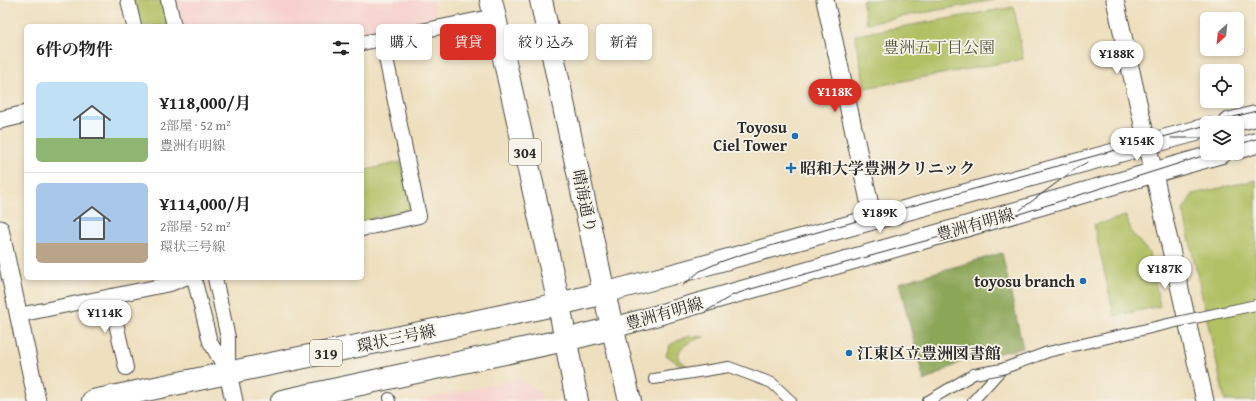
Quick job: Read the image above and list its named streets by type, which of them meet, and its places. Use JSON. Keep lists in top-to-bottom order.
{
  "streets": {
    "main road": [
      "304",
      "晴海通り",
      "豊洲有明線",
      "環状三号線",
      "319"
    ]
  },
  "crossings": [
    ["304", "環状三号線"],
    ["304", "319"],
    ["晴海通り", "豊洲有明線"],
    ["晴海通り", "環状三号線"],
    ["晴海通り", "319"],
    ["豊洲有明線", "環状三号線"],
    ["豊洲有明線", "319"]
  ],
  "parks": ["豊洲五丁目公園"],
  "places": {
    "other": ["Toyosu Ciel Tower", "toyosu branch", "江東区立豊洲図書館"],
    "health": ["昭和大学豊洲クリニック"]
  },
  "north": "bottom left",
  "page": {
    "chip": [
      "購入",
      "賃貸",
      "絞り込み",
      "新着"
    ],
    "heading": "6件の物件",
    "price": [
      "¥188K",
      "¥118K",
      "¥154K",
      "¥189K",
      "¥187K",
      "¥114K"
    ],
    "list": [
      {
        "name": "¥118,000/月",
        "note": "2部屋 · 52 m² · 豊洲有明線"
      },
      {
        "name": "¥114,000/月",
        "note": "2部屋 · 52 m² · 環状三号線"
      }
    ]
  }
}
